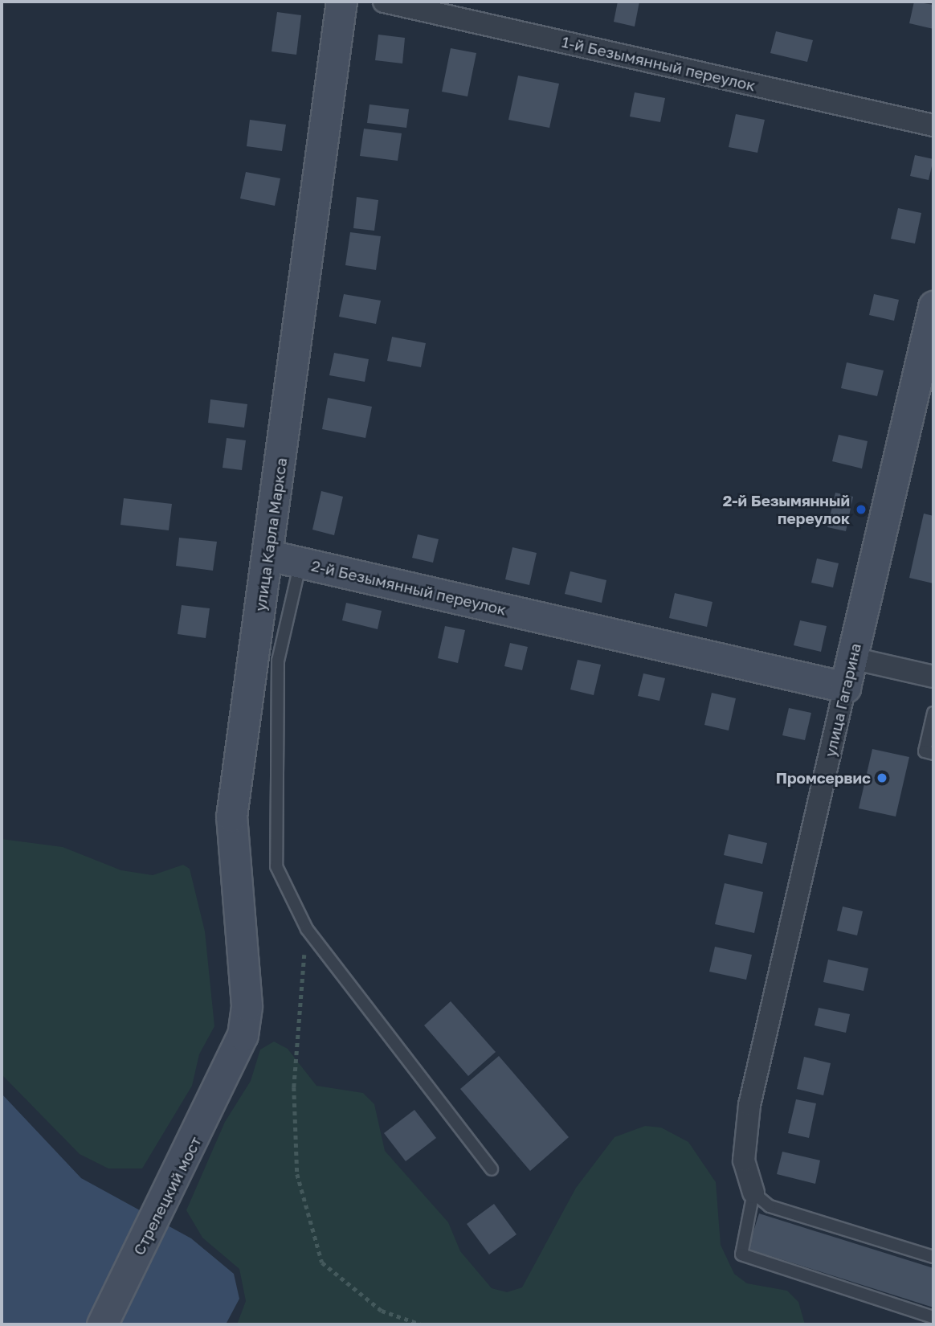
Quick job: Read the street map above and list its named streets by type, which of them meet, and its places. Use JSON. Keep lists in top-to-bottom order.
{
  "streets": {
    "main road": [
      "улица Карла Маркса",
      "2-й Безымянный переулок",
      "улица Гагарина",
      "Стрелецкий мост"
    ],
    "street": ["1-й Безымянный переулок"]
  },
  "crossings": [
    ["улица Карла Маркса", "2-й Безымянный переулок"],
    ["улица Карла Маркса", "Стрелецкий мост"],
    ["2-й Безымянный переулок", "улица Гагарина"]
  ],
  "places": ["2-й Безымянный переулок", "Промсервис"]
}
